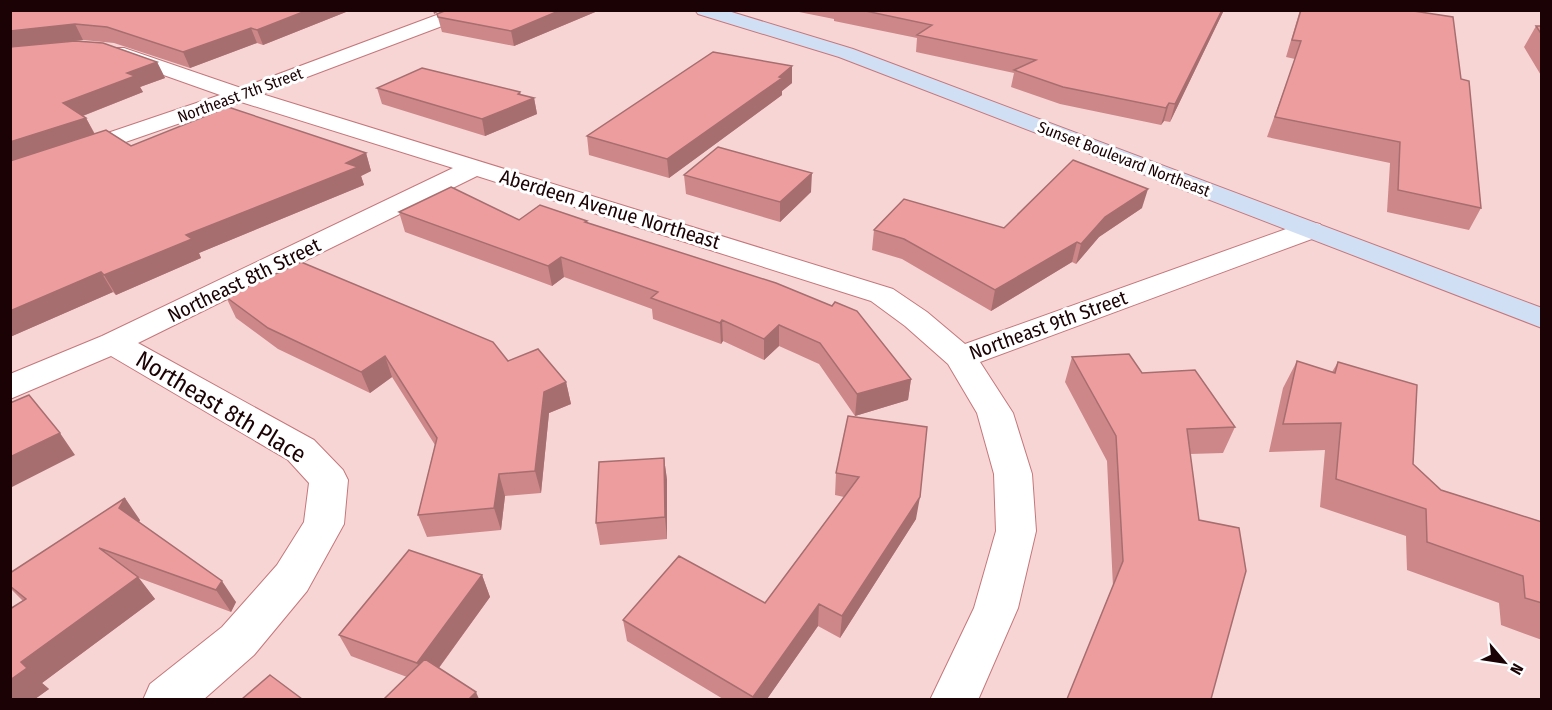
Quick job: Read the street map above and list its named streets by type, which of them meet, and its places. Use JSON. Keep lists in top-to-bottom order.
{
  "streets": {
    "main road": ["Sunset Boulevard Northeast"],
    "street": [
      "Northeast 7th Street",
      "Aberdeen Avenue Northeast",
      "Northeast 8th Street",
      "Northeast 9th Street",
      "Northeast 8th Place"
    ]
  },
  "crossings": [
    ["Northeast 7th Street", "Aberdeen Avenue Northeast"],
    ["Sunset Boulevard Northeast", "Northeast 9th Street"],
    ["Aberdeen Avenue Northeast", "Northeast 8th Street"],
    ["Aberdeen Avenue Northeast", "Northeast 9th Street"],
    ["Northeast 8th Street", "Northeast 8th Place"]
  ],
  "north": "bottom right"
}
